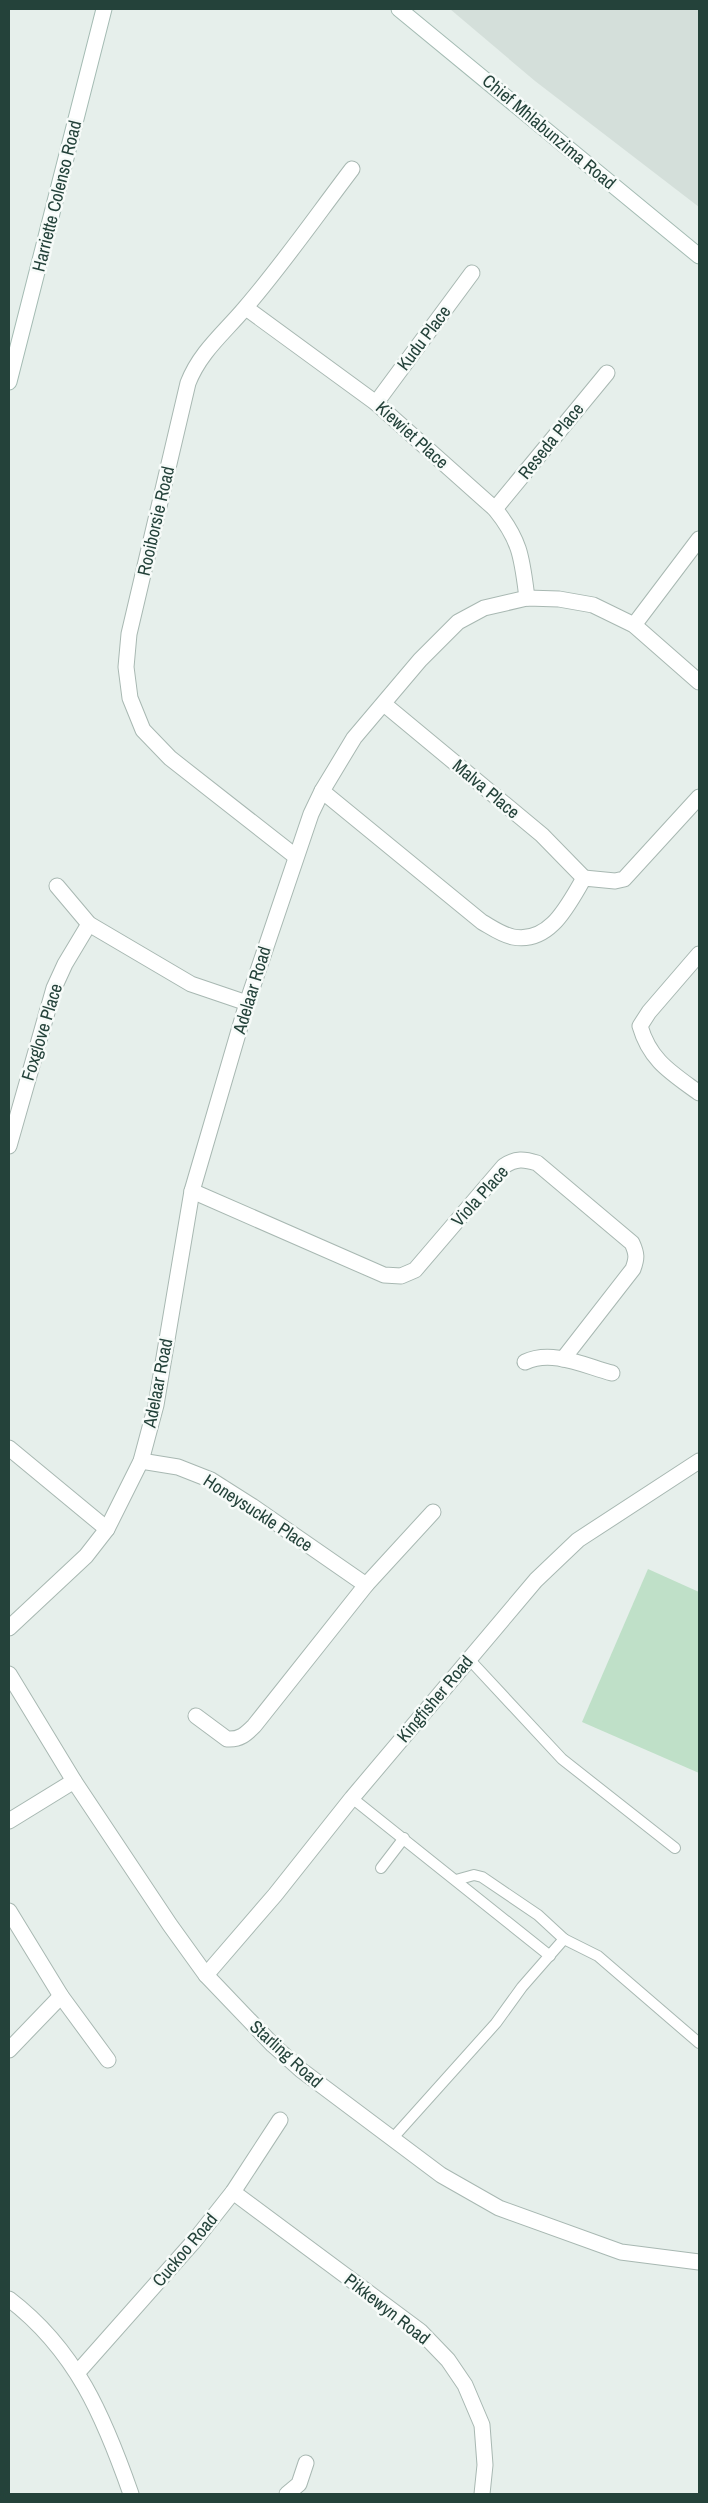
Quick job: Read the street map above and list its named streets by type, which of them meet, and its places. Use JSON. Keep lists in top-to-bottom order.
{
  "streets": {
    "street": [
      "Chief Mhlabunzima Road",
      "Harriette Colenso Road",
      "Kudu Place",
      "Kiewiet Place",
      "Reseda Place",
      "Rooiborsie Road",
      "Malva Place",
      "Adelaar Road",
      "Foxglove Place",
      "Viola Place",
      "Honeysuckle Place",
      "Kingfisher Road",
      "Starling Road",
      "Cuckoo Road",
      "Pikkewyn Road"
    ]
  },
  "crossings": [
    ["Kudu Place", "Kiewiet Place"],
    ["Kiewiet Place", "Reseda Place"],
    ["Kiewiet Place", "Rooiborsie Road"],
    ["Kiewiet Place", "Adelaar Road"],
    ["Rooiborsie Road", "Adelaar Road"],
    ["Malva Place", "Adelaar Road"],
    ["Adelaar Road", "Viola Place"],
    ["Adelaar Road", "Honeysuckle Place"],
    ["Kingfisher Road", "Starling Road"],
    ["Cuckoo Road", "Pikkewyn Road"]
  ]
}
